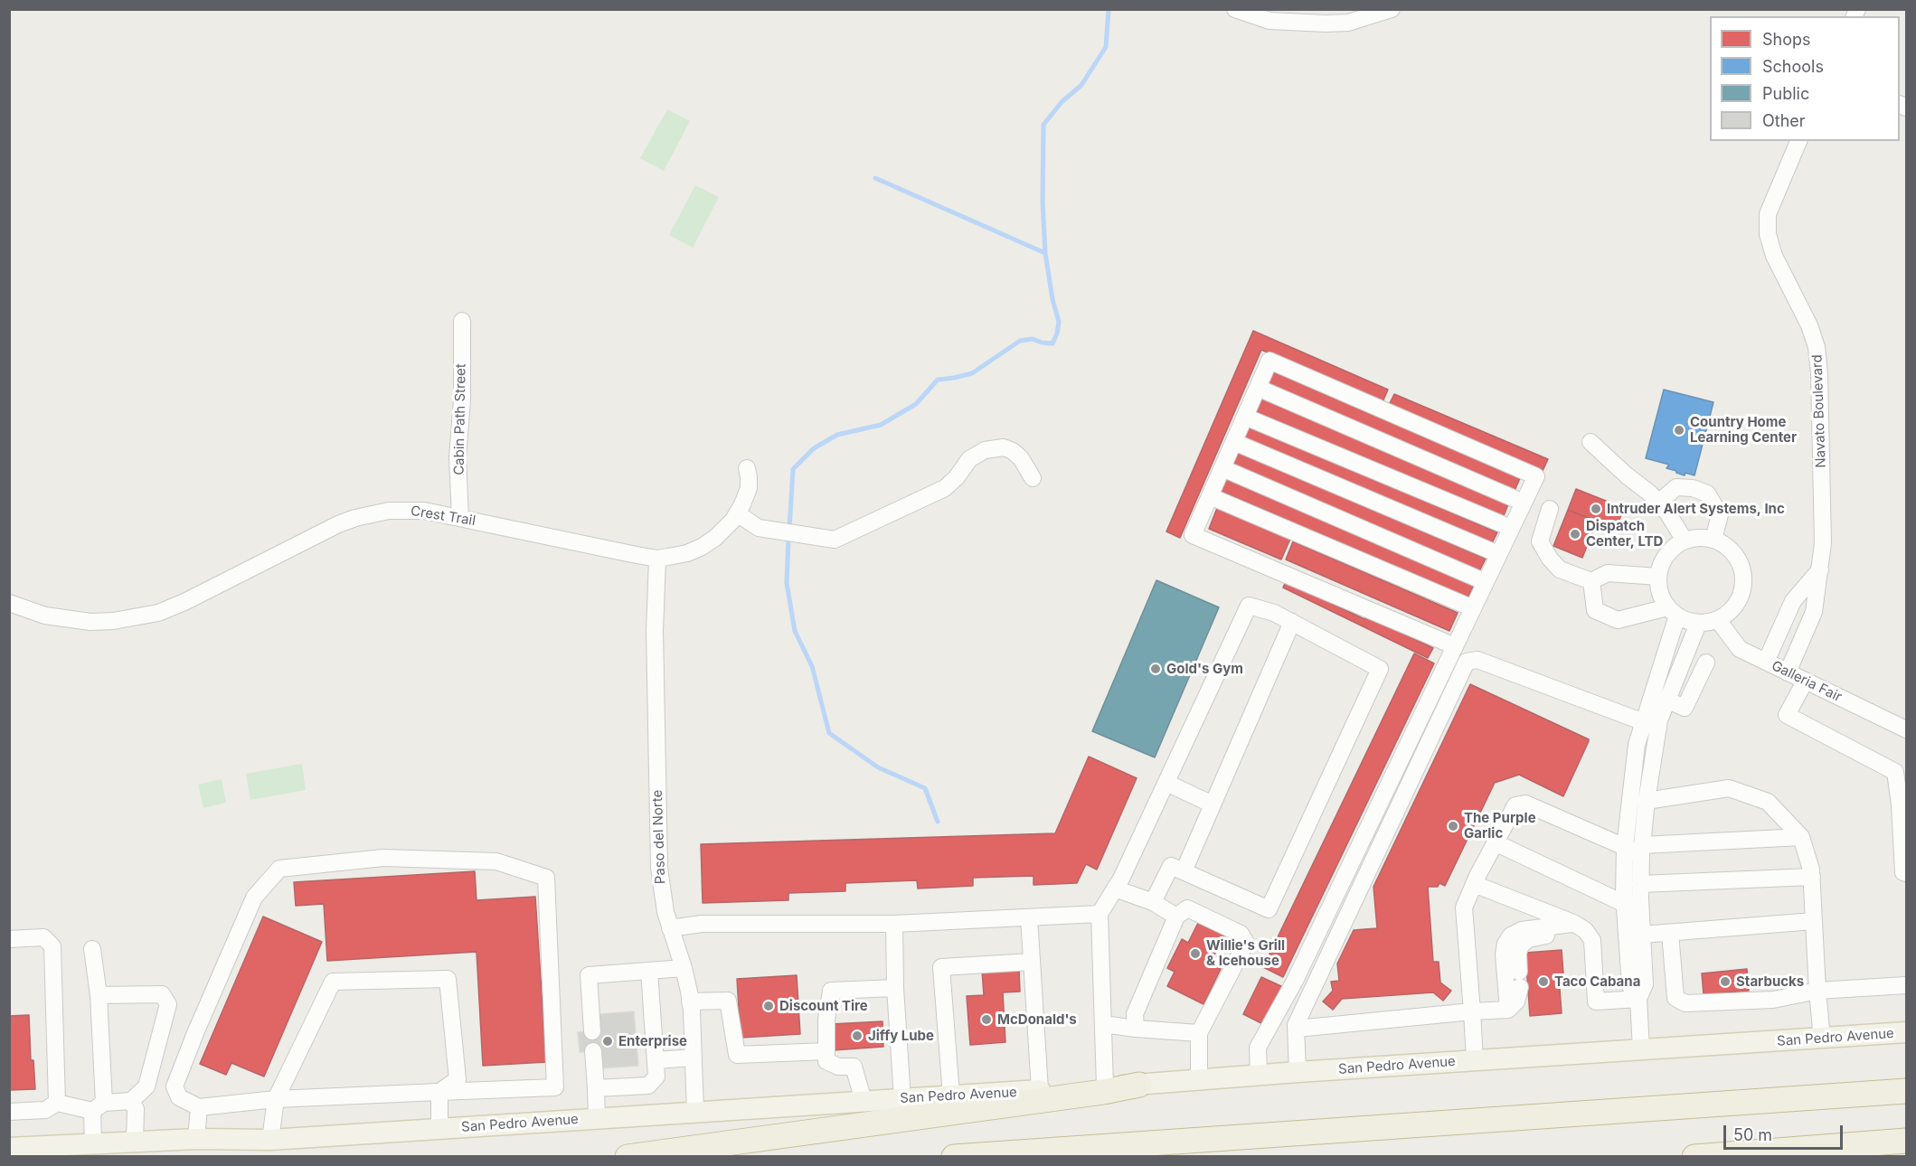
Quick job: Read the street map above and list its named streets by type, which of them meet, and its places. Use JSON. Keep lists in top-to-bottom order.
{
  "streets": {
    "main road": ["San Pedro Avenue"],
    "street": [
      "Navato Boulevard",
      "Cabin Path Street",
      "Crest Trail",
      "Galleria Fair",
      "Paso del Norte"
    ]
  },
  "crossings": [
    ["Navato Boulevard", "Galleria Fair"],
    ["Cabin Path Street", "Crest Trail"],
    ["Crest Trail", "Paso del Norte"],
    ["Paso del Norte", "San Pedro Avenue"]
  ],
  "places": [
    "Country Home Learning Center",
    "Intruder Alert Systems, Inc",
    "Dispatch Center, LTD",
    "Gold's Gym",
    "The Purple Garlic",
    "Willie's Grill & Icehouse",
    "Taco Cabana",
    "Starbucks",
    "Discount Tire",
    "McDonald's",
    "Jiffy Lube",
    "Enterprise"
  ],
  "legend": [
    "Shops",
    "Schools",
    "Public",
    "Other"
  ],
  "scale_bar": "50 m"
}
